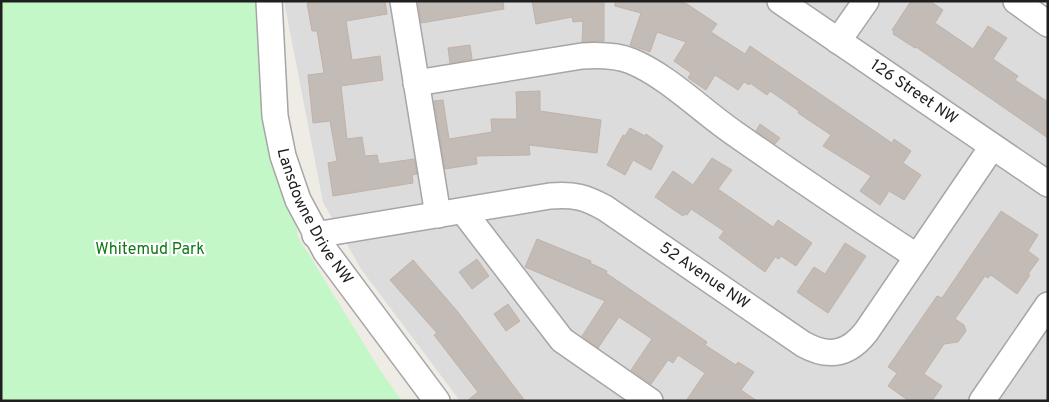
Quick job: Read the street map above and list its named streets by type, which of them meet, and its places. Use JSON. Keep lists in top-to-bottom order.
{
  "streets": {
    "street": ["126 Street NW", "Lansdowne Drive NW", "52 Avenue NW"]
  },
  "crossings": [
    ["126 Street NW", "52 Avenue NW"],
    ["Lansdowne Drive NW", "52 Avenue NW"]
  ],
  "parks": ["Whitemud Park"]
}
